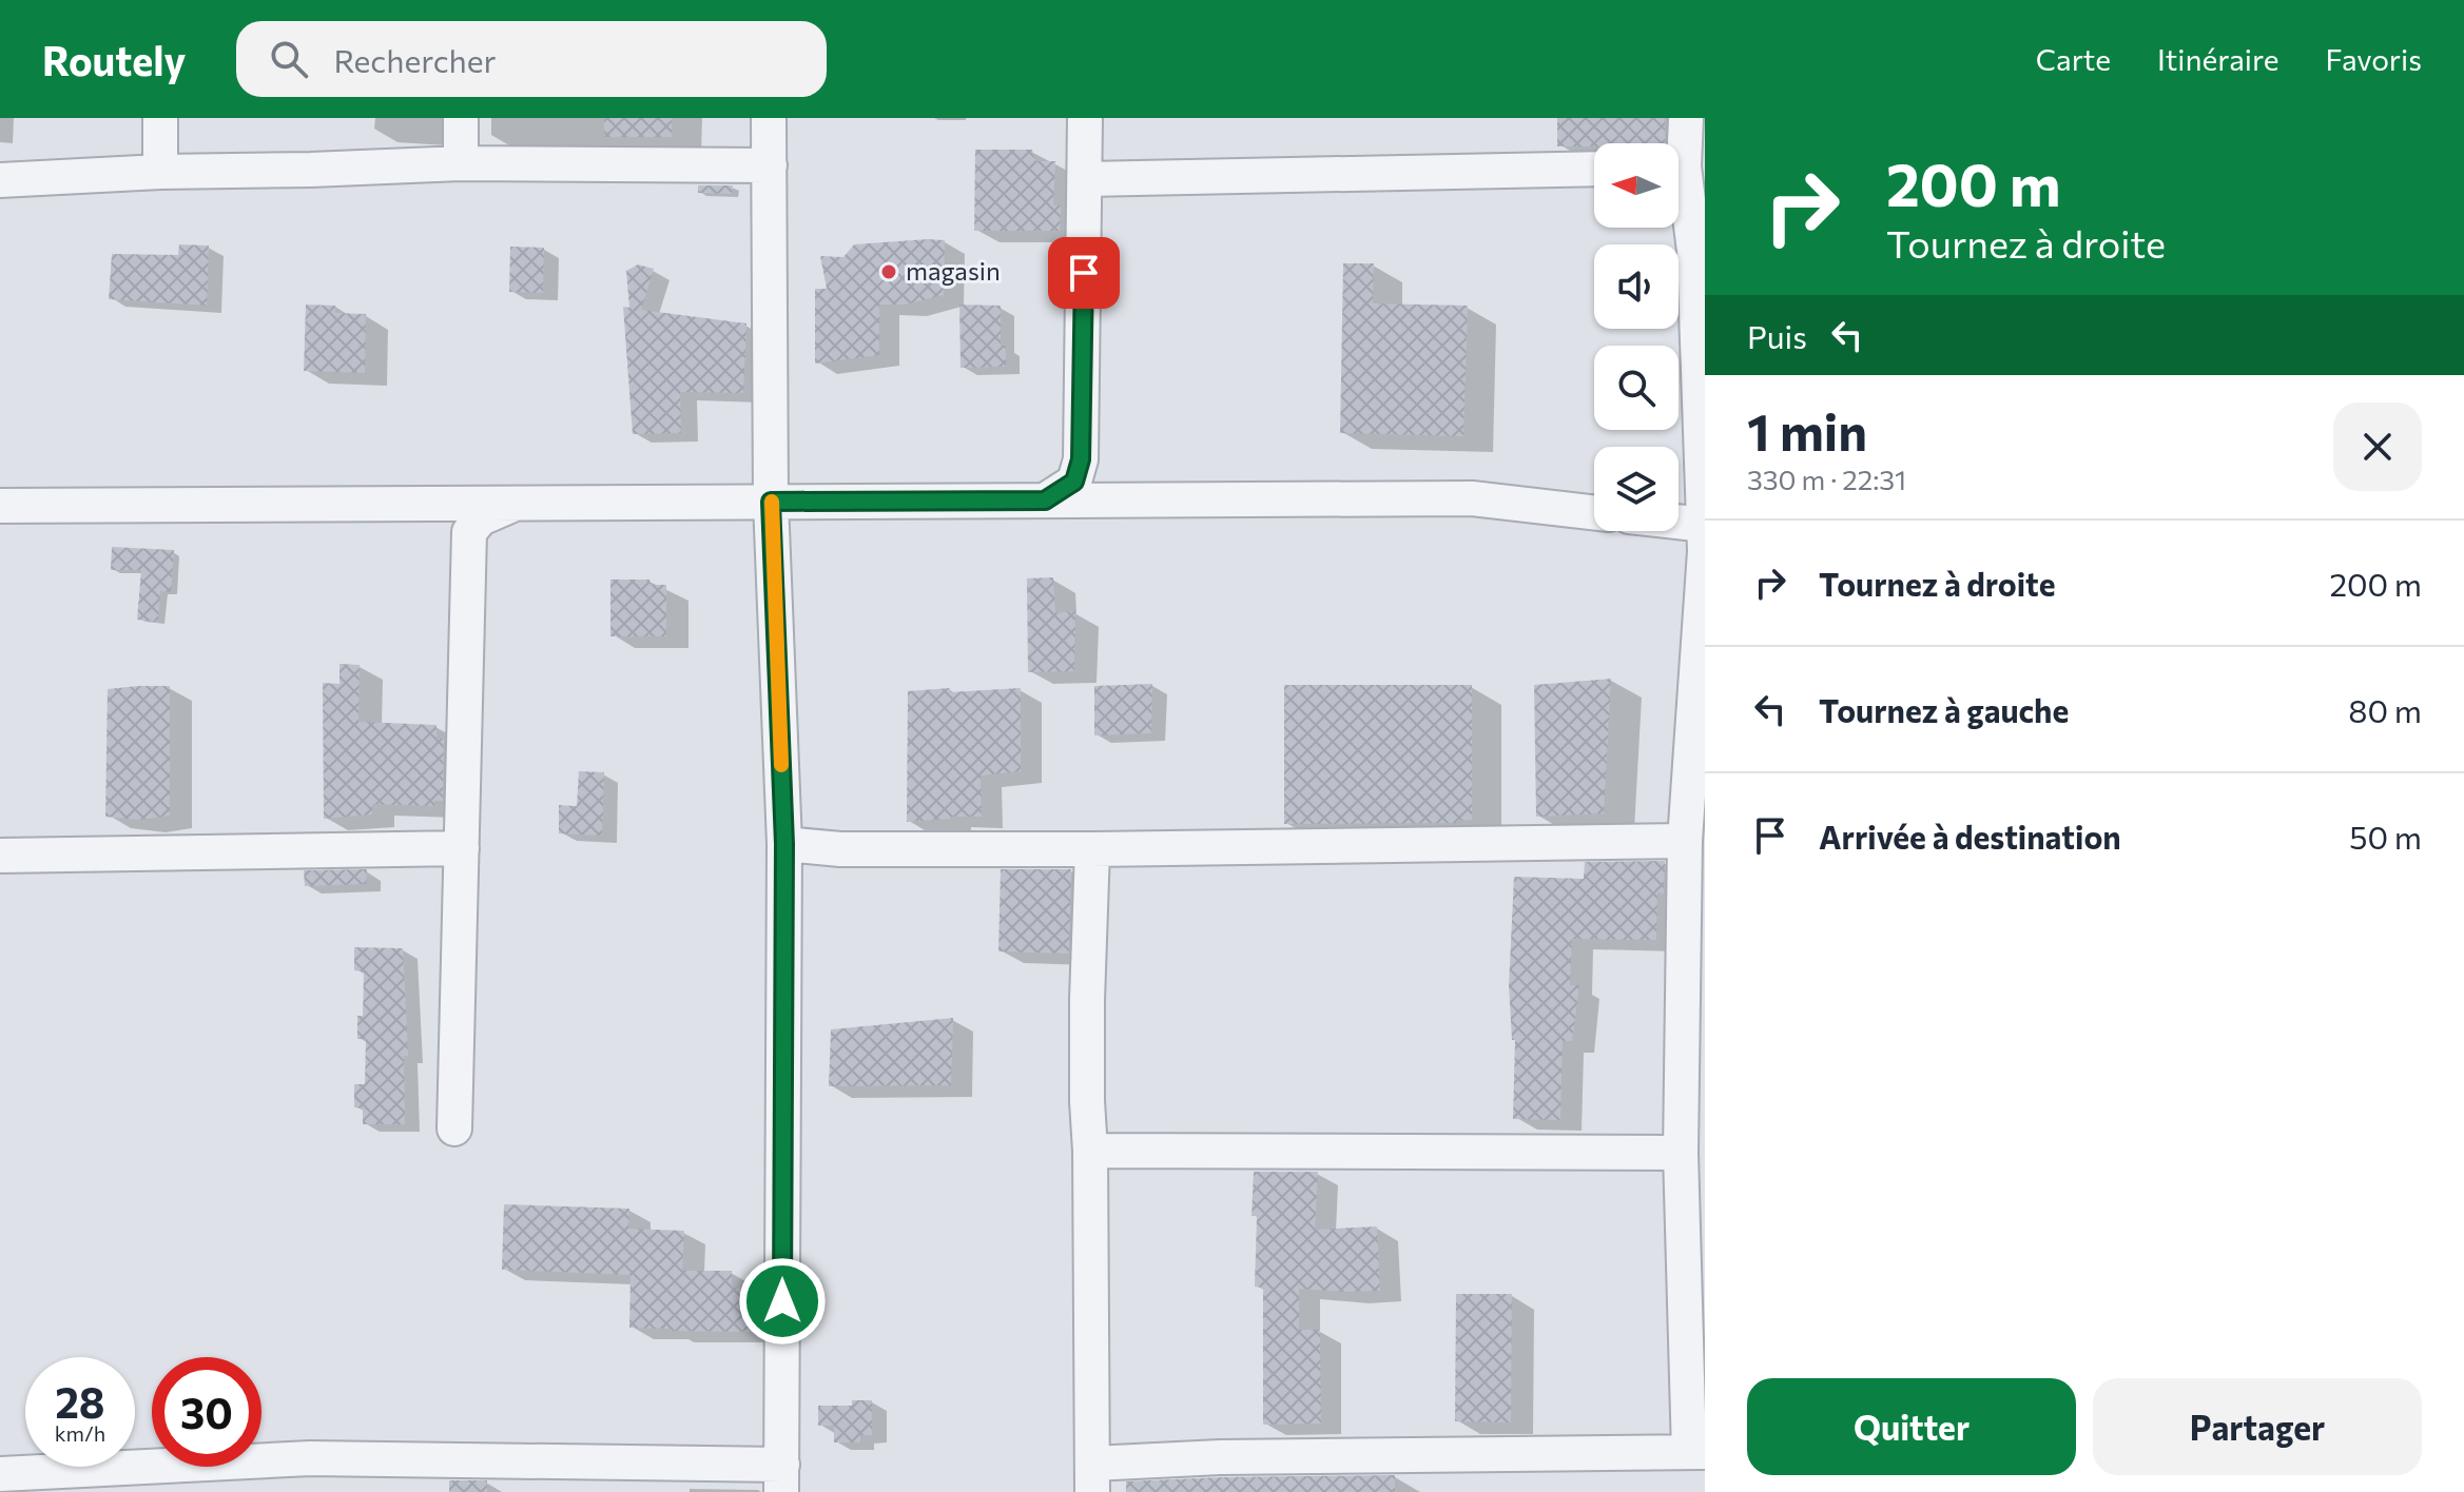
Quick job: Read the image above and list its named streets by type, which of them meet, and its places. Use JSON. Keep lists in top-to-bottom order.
{
  "places": ["magasin"],
  "north": "left",
  "page": {
    "header": "Routely",
    "search": "Rechercher",
    "nav": ["Carte", "Itinéraire", "Favoris"],
    "turn": ["200 m", "Tournez à droite"],
    "then": "Puis",
    "heading": ["1 min", "330 m · 22:31"],
    "list": [
      {
        "name": "Tournez à droite",
        "value": "200 m"
      },
      {
        "name": "Tournez à gauche",
        "value": "80 m"
      },
      {
        "name": "Arrivée à destination",
        "value": "50 m"
      }
    ],
    "speed": "28 km/h",
    "limit": "30",
    "buttons": ["Quitter", "Partager"]
  }
}
